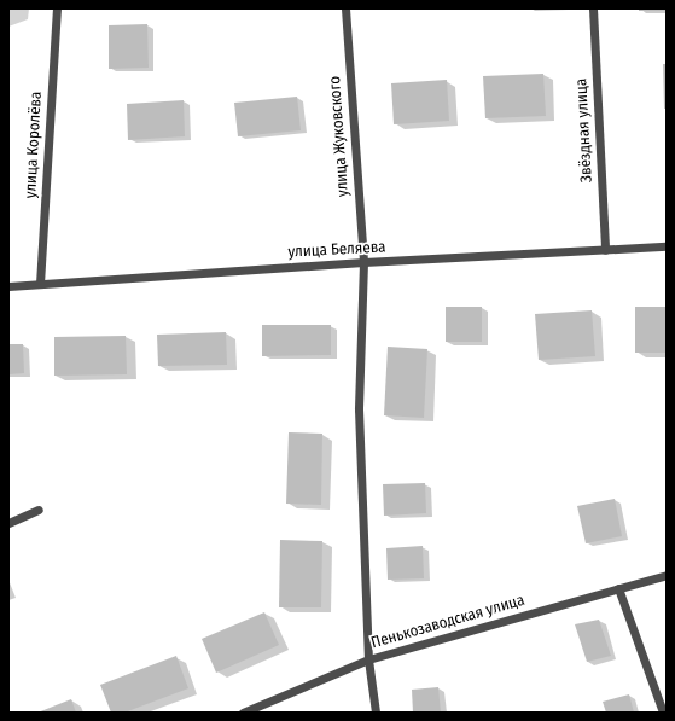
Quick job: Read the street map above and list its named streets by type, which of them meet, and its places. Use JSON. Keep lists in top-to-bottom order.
{
  "streets": {
    "street": [
      "Звёздная улица",
      "улица Жуковского",
      "улица Королёва",
      "улица Беляева",
      "Пенькозаводская улица"
    ]
  },
  "crossings": [
    ["Звёздная улица", "улица Беляева"],
    ["улица Жуковского", "улица Беляева"],
    ["улица Жуковского", "Пенькозаводская улица"],
    ["улица Королёва", "улица Беляева"]
  ]
}
